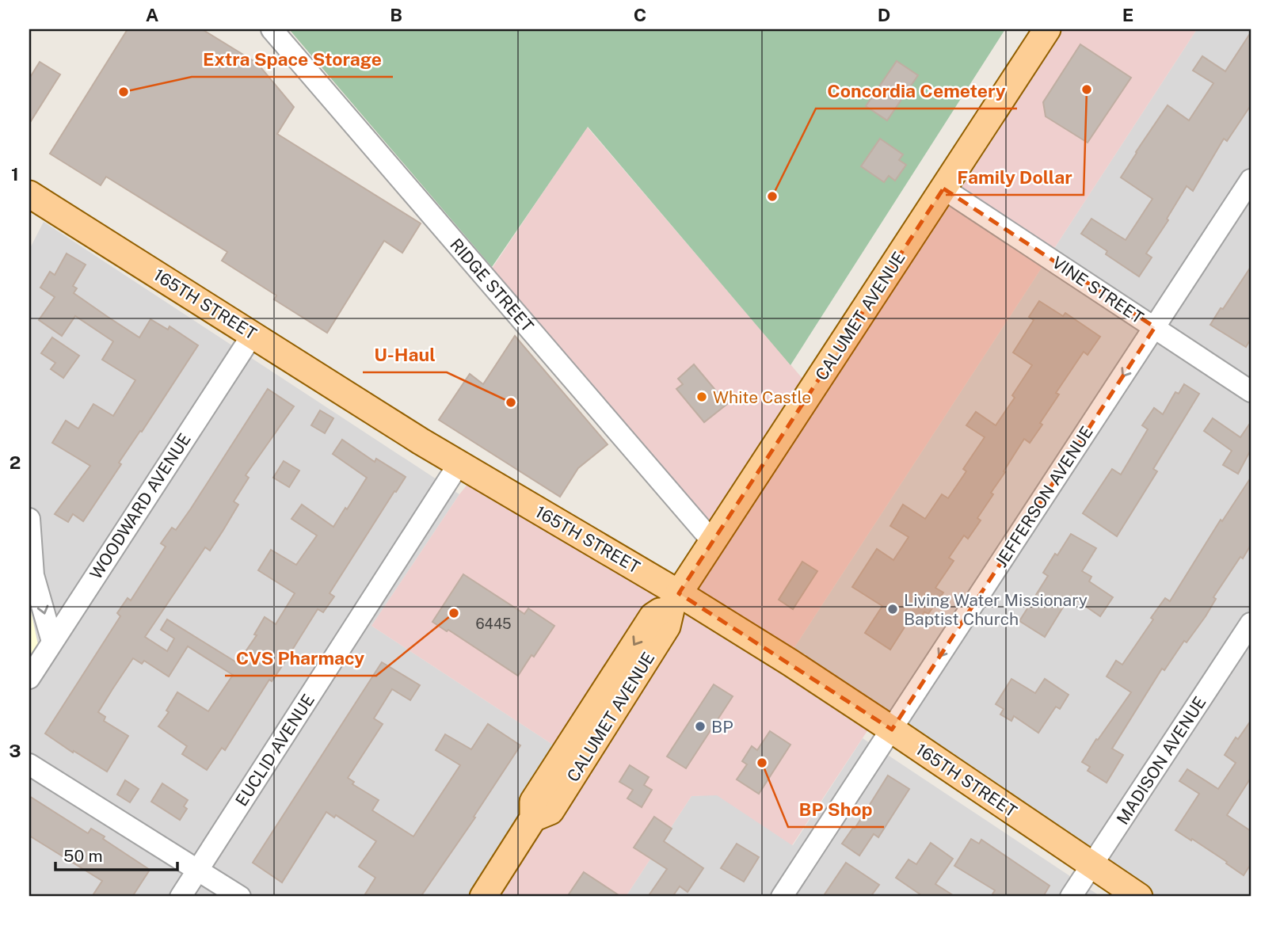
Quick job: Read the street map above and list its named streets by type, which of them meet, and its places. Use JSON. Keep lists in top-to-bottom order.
{
  "streets": {
    "main road": ["165TH STREET", "CALUMET AVENUE"],
    "street": [
      "RIDGE STREET",
      "VINE STREET",
      "JEFFERSON AVENUE",
      "WOODWARD AVENUE",
      "EUCLID AVENUE",
      "MADISON AVENUE"
    ]
  },
  "crossings": [
    ["RIDGE STREET", "CALUMET AVENUE"],
    ["VINE STREET", "CALUMET AVENUE"],
    ["VINE STREET", "JEFFERSON AVENUE"],
    ["165TH STREET", "CALUMET AVENUE"],
    ["165TH STREET", "JEFFERSON AVENUE"],
    ["165TH STREET", "WOODWARD AVENUE"],
    ["165TH STREET", "EUCLID AVENUE"],
    ["165TH STREET", "MADISON AVENUE"]
  ],
  "one_way": ["JEFFERSON AVENUE"],
  "places": [
    "Family Dollar",
    "Extra Space Storage",
    "Concordia Cemetery",
    "White Castle",
    "U-Haul",
    "Living Water Missionary Baptist Church",
    "CVS Pharmacy",
    "BP",
    "BP Shop"
  ],
  "house_numbers": ["6445"],
  "scale_bar": "50 m",
  "grid": {
    "columns": [
      "A",
      "B",
      "C",
      "D",
      "E"
    ],
    "rows": ["1", "2", "3"]
  }
}
